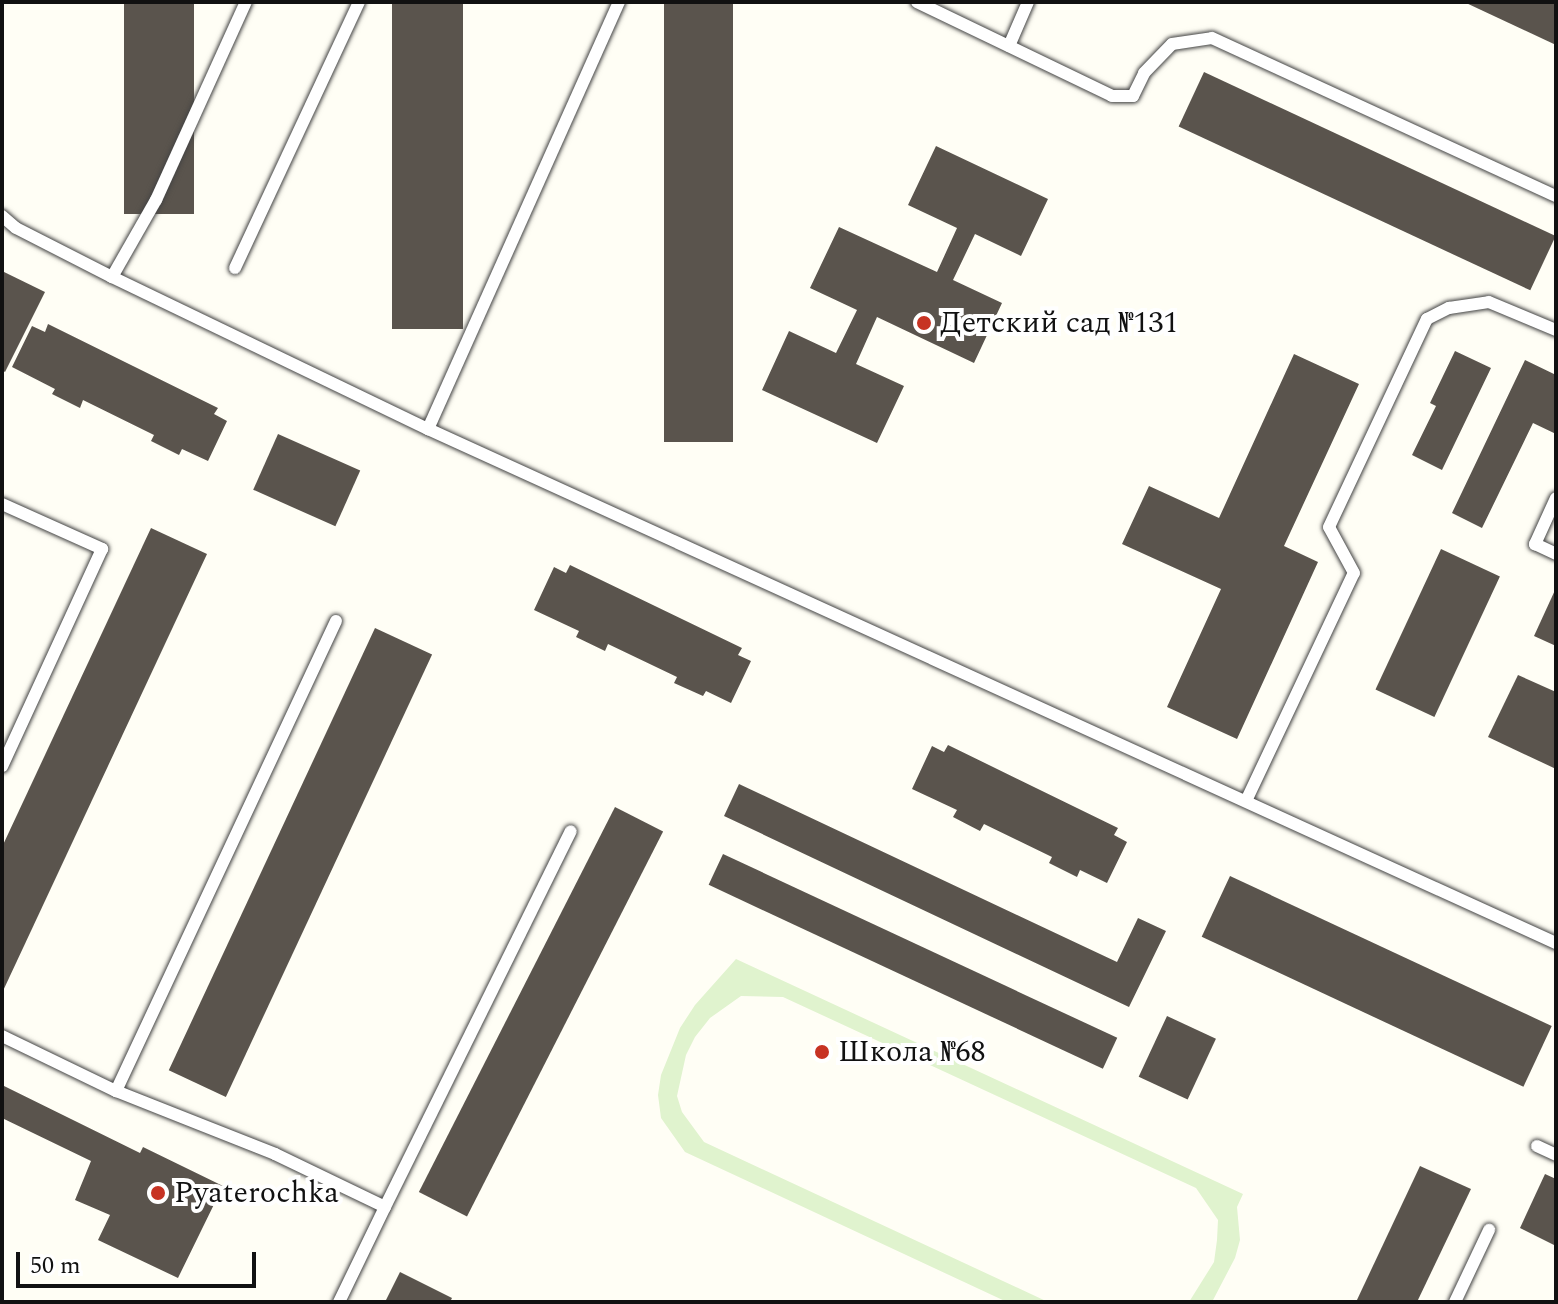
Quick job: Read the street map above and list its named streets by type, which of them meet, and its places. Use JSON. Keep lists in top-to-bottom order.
{
  "places": ["Детский сад №131", "Школа №68", "Pyaterochka"],
  "scale_bar": "50 m"
}
